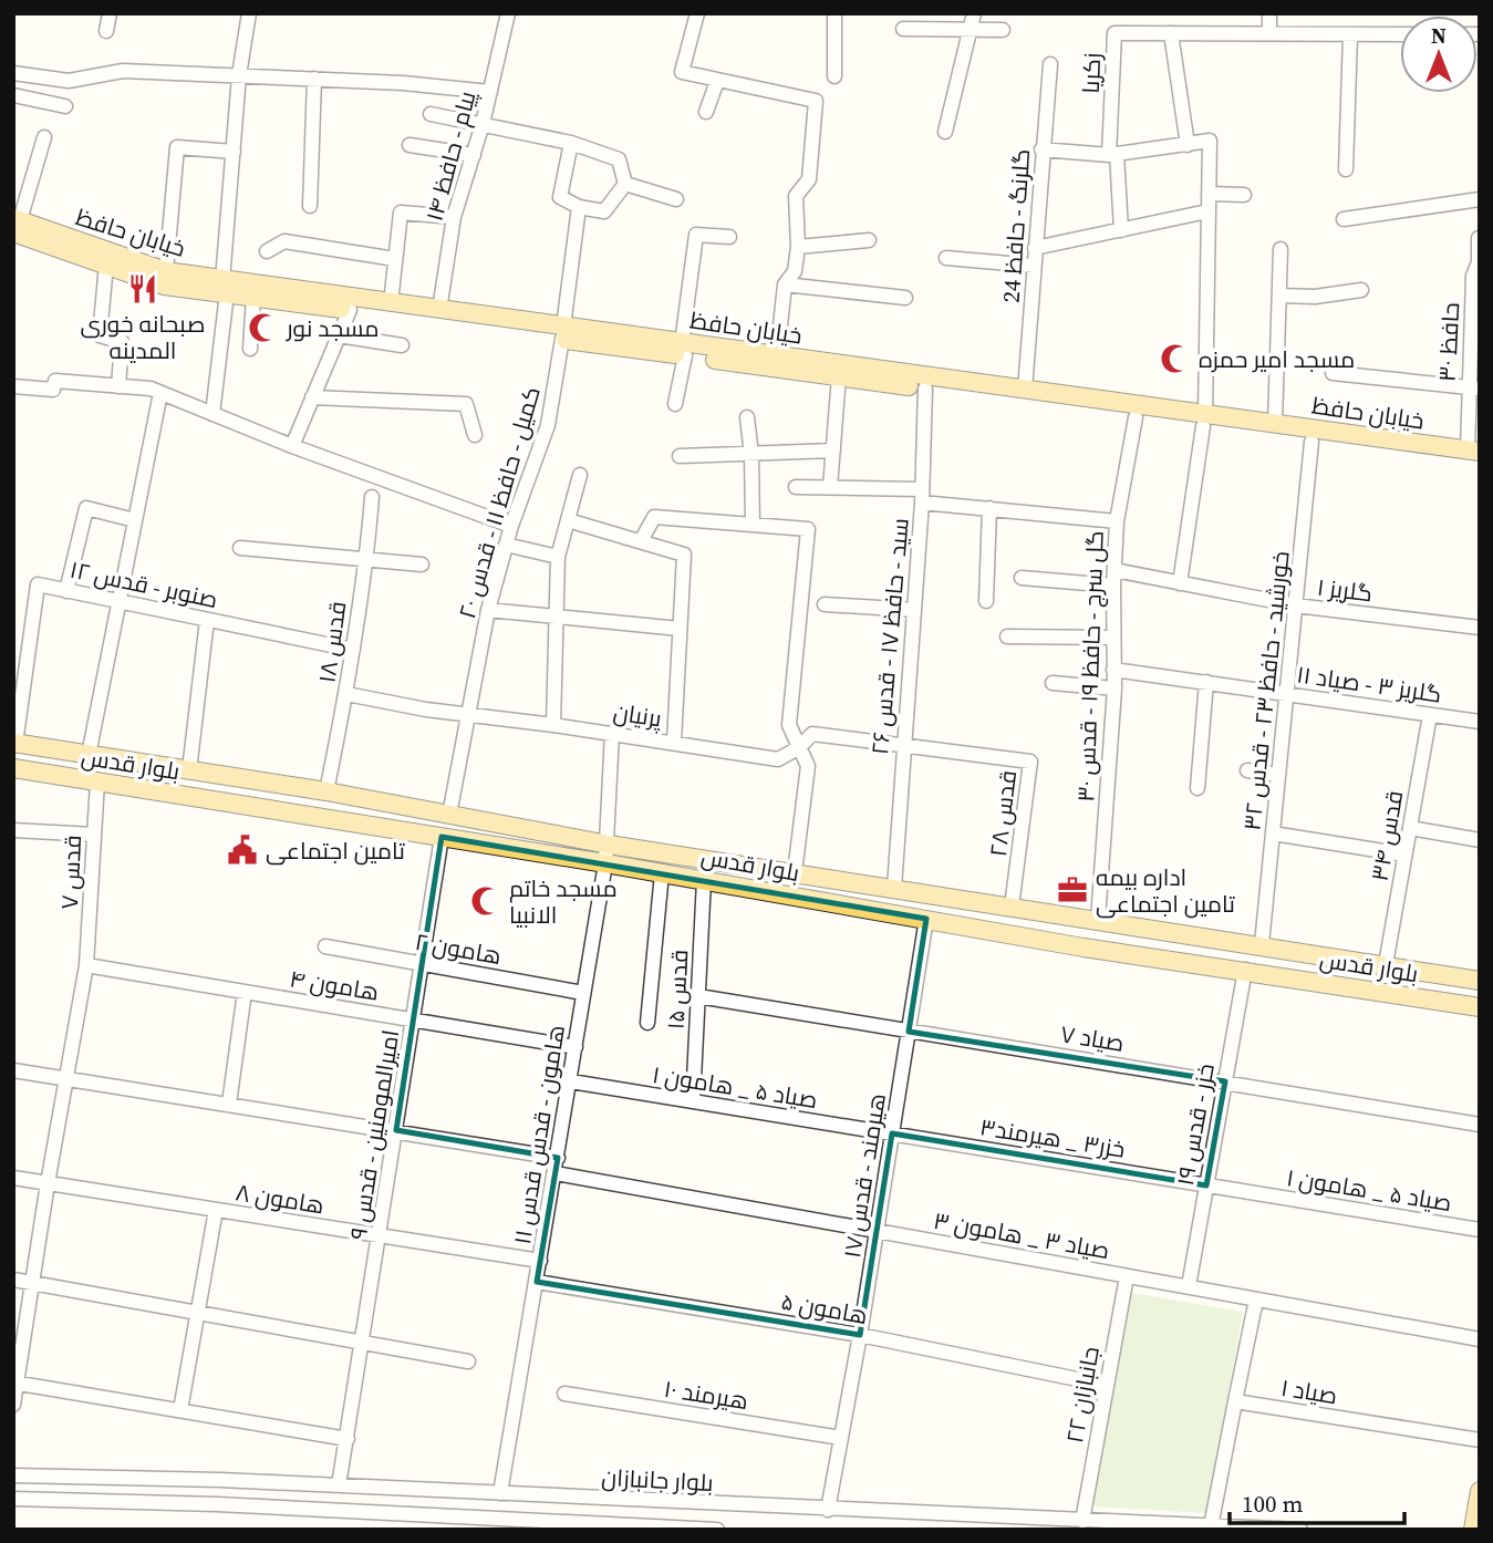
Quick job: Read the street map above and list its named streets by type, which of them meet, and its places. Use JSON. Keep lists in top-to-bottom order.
{
  "streets": {
    "main road": ["خیابان حافظ", "بلوار قدس"],
    "street": [
      "زکریا",
      "پیام - حافظ ۱۴",
      "گلرنگ - حافظ 24",
      "حافظ ۳۰",
      "کمیل - حافظ ۱۱ - قدس ۲۰",
      "صنوبر - قدس ۱۲",
      "گلریز ۱",
      "سید - حافظ ۱۷ - قدس ۲۶",
      "قدس ۱۸",
      "گل سرج - حافظ ۱۹ - قدس ۳۰",
      "گلریز ۳ - صیاد ۱۱",
      "خورشید - حافظ ۲۳ - قدس ۳۲",
      "پرنیان",
      "قدس ۲۸",
      "قدس ۳۴",
      "قدس ۷",
      "هامون ۲",
      "هامون ۴",
      "قدس ۱۵",
      "صیاد ۷",
      "صیاد ۵ _ هامون ۱",
      "خزر - قدس ۱۹",
      "امیرالمومنین - قدس ۹",
      "هامون - قدس قدس ۱۱",
      "خزر۳ _ هیرمند۳",
      "هیرمند - قدس ۱۷",
      "هامون ۸",
      "صیاد ۳ _ هامون ۳",
      "هامون ۵",
      "صیاد ۱",
      "هیرمند ۱۰",
      "جانبازان ۲۲",
      "بلوار جانبازان"
    ]
  },
  "crossings": [
    ["پیام - حافظ ۱۴", "خیابان حافظ"],
    ["گلرنگ - حافظ 24", "خیابان حافظ"],
    ["خیابان حافظ", "حافظ ۳۰"],
    ["خیابان حافظ", "کمیل - حافظ ۱۱ - قدس ۲۰"],
    ["خیابان حافظ", "سید - حافظ ۱۷ - قدس ۲۶"],
    ["خیابان حافظ", "گل سرج - حافظ ۱۹ - قدس ۳۰"],
    ["خیابان حافظ", "خورشید - حافظ ۲۳ - قدس ۳۲"],
    ["کمیل - حافظ ۱۱ - قدس ۲۰", "پرنیان"],
    ["کمیل - حافظ ۱۱ - قدس ۲۰", "بلوار قدس"],
    ["صنوبر - قدس ۱۲", "قدس ۱۸"],
    ["صنوبر - قدس ۱۲", "بلوار قدس"],
    ["گلریز ۱", "گل سرج - حافظ ۱۹ - قدس ۳۰"],
    ["گلریز ۱", "خورشید - حافظ ۲۳ - قدس ۳۲"],
    ["سید - حافظ ۱۷ - قدس ۲۶", "پرنیان"],
    ["سید - حافظ ۱۷ - قدس ۲۶", "بلوار قدس"],
    ["سید - حافظ ۱۷ - قدس ۲۶", "قدس ۲۸"],
    ["قدس ۱۸", "پرنیان"],
    ["قدس ۱۸", "بلوار قدس"],
    ["گل سرج - حافظ ۱۹ - قدس ۳۰", "گلریز ۳ - صیاد ۱۱"],
    ["گل سرج - حافظ ۱۹ - قدس ۳۰", "بلوار قدس"],
    ["گلریز ۳ - صیاد ۱۱", "خورشید - حافظ ۲۳ - قدس ۳۲"],
    ["گلریز ۳ - صیاد ۱۱", "قدس ۳۴"],
    ["خورشید - حافظ ۲۳ - قدس ۳۲", "بلوار قدس"],
    ["پرنیان", "قدس ۲۸"],
    ["پرنیان", "هامون - قدس قدس ۱۱"],
    ["بلوار قدس", "قدس ۲۸"],
    ["بلوار قدس", "قدس ۳۴"],
    ["بلوار قدس", "قدس ۷"],
    ["بلوار قدس", "قدس ۱۵"],
    ["بلوار قدس", "خزر - قدس ۱۹"],
    ["بلوار قدس", "امیرالمومنین - قدس ۹"],
    ["بلوار قدس", "هامون - قدس قدس ۱۱"],
    ["بلوار قدس", "هیرمند - قدس ۱۷"],
    ["قدس ۷", "هامون ۴"],
    ["قدس ۷", "هامون ۸"],
    ["هامون ۲", "امیرالمومنین - قدس ۹"],
    ["هامون ۲", "هامون - قدس قدس ۱۱"],
    ["هامون ۴", "امیرالمومنین - قدس ۹"],
    ["هامون ۴", "هامون - قدس قدس ۱۱"],
    ["قدس ۱۵", "صیاد ۷"],
    ["قدس ۱۵", "صیاد ۵ _ هامون ۱"],
    ["صیاد ۷", "خزر - قدس ۱۹"],
    ["صیاد ۷", "هیرمند - قدس ۱۷"],
    ["صیاد ۵ _ هامون ۱", "خزر - قدس ۱۹"],
    ["صیاد ۵ _ هامون ۱", "هامون - قدس قدس ۱۱"],
    ["صیاد ۵ _ هامون ۱", "خزر۳ _ هیرمند۳"],
    ["صیاد ۵ _ هامون ۱", "هیرمند - قدس ۱۷"],
    ["خزر - قدس ۱۹", "خزر۳ _ هیرمند۳"],
    ["خزر - قدس ۱۹", "صیاد ۳ _ هامون ۳"],
    ["امیرالمومنین - قدس ۹", "هامون ۸"],
    ["امیرالمومنین - قدس ۹", "بلوار جانبازان"],
    ["هامون - قدس قدس ۱۱", "هامون ۸"],
    ["هامون - قدس قدس ۱۱", "صیاد ۳ _ هامون ۳"],
    ["هامون - قدس قدس ۱۱", "هامون ۵"],
    ["هامون - قدس قدس ۱۱", "بلوار جانبازان"],
    ["خزر۳ _ هیرمند۳", "هیرمند - قدس ۱۷"],
    ["هیرمند - قدس ۱۷", "صیاد ۳ _ هامون ۳"],
    ["هیرمند - قدس ۱۷", "هامون ۵"],
    ["هیرمند - قدس ۱۷", "هیرمند ۱۰"],
    ["هیرمند - قدس ۱۷", "بلوار جانبازان"],
    ["صیاد ۳ _ هامون ۳", "جانبازان ۲۲"],
    ["هامون ۵", "جانبازان ۲۲"],
    ["جانبازان ۲۲", "بلوار جانبازان"]
  ],
  "places": {
    "restaurant": ["صبحانه خوری المدینه"],
    "mosque": ["مسجد نور", "مسجد امیر حمزه", "مسجد خاتم الانبیا"],
    "public building": ["تامین اجتماعی"],
    "office": ["اداره بیمه تامین اجتماعی"]
  },
  "scale_bar": "100 m",
  "north": "top"
}
